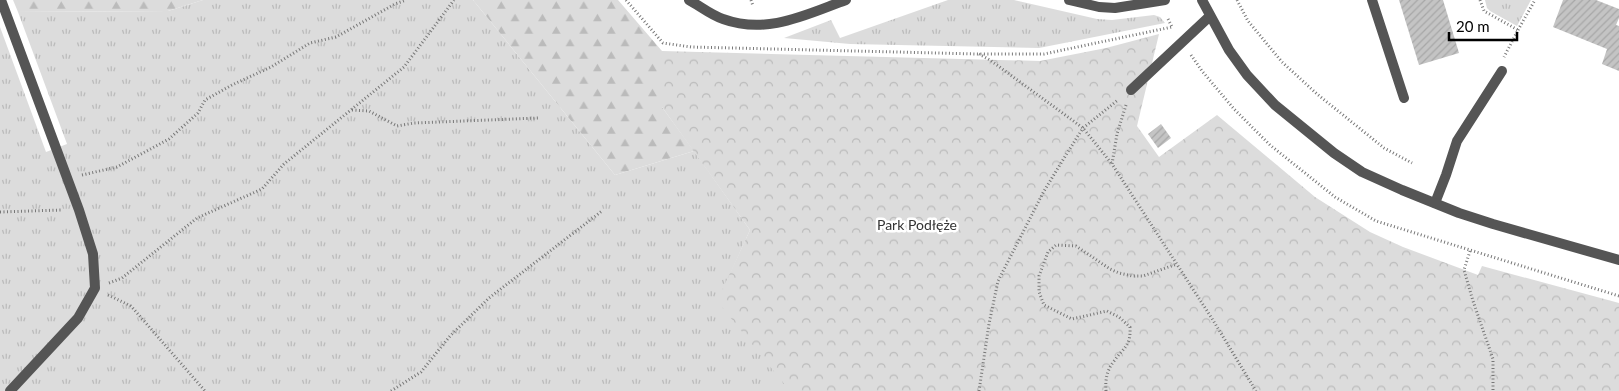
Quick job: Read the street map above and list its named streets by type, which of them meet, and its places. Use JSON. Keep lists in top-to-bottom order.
{
  "parks": ["Park Podłęże"],
  "scale_bar": "20 m"
}
